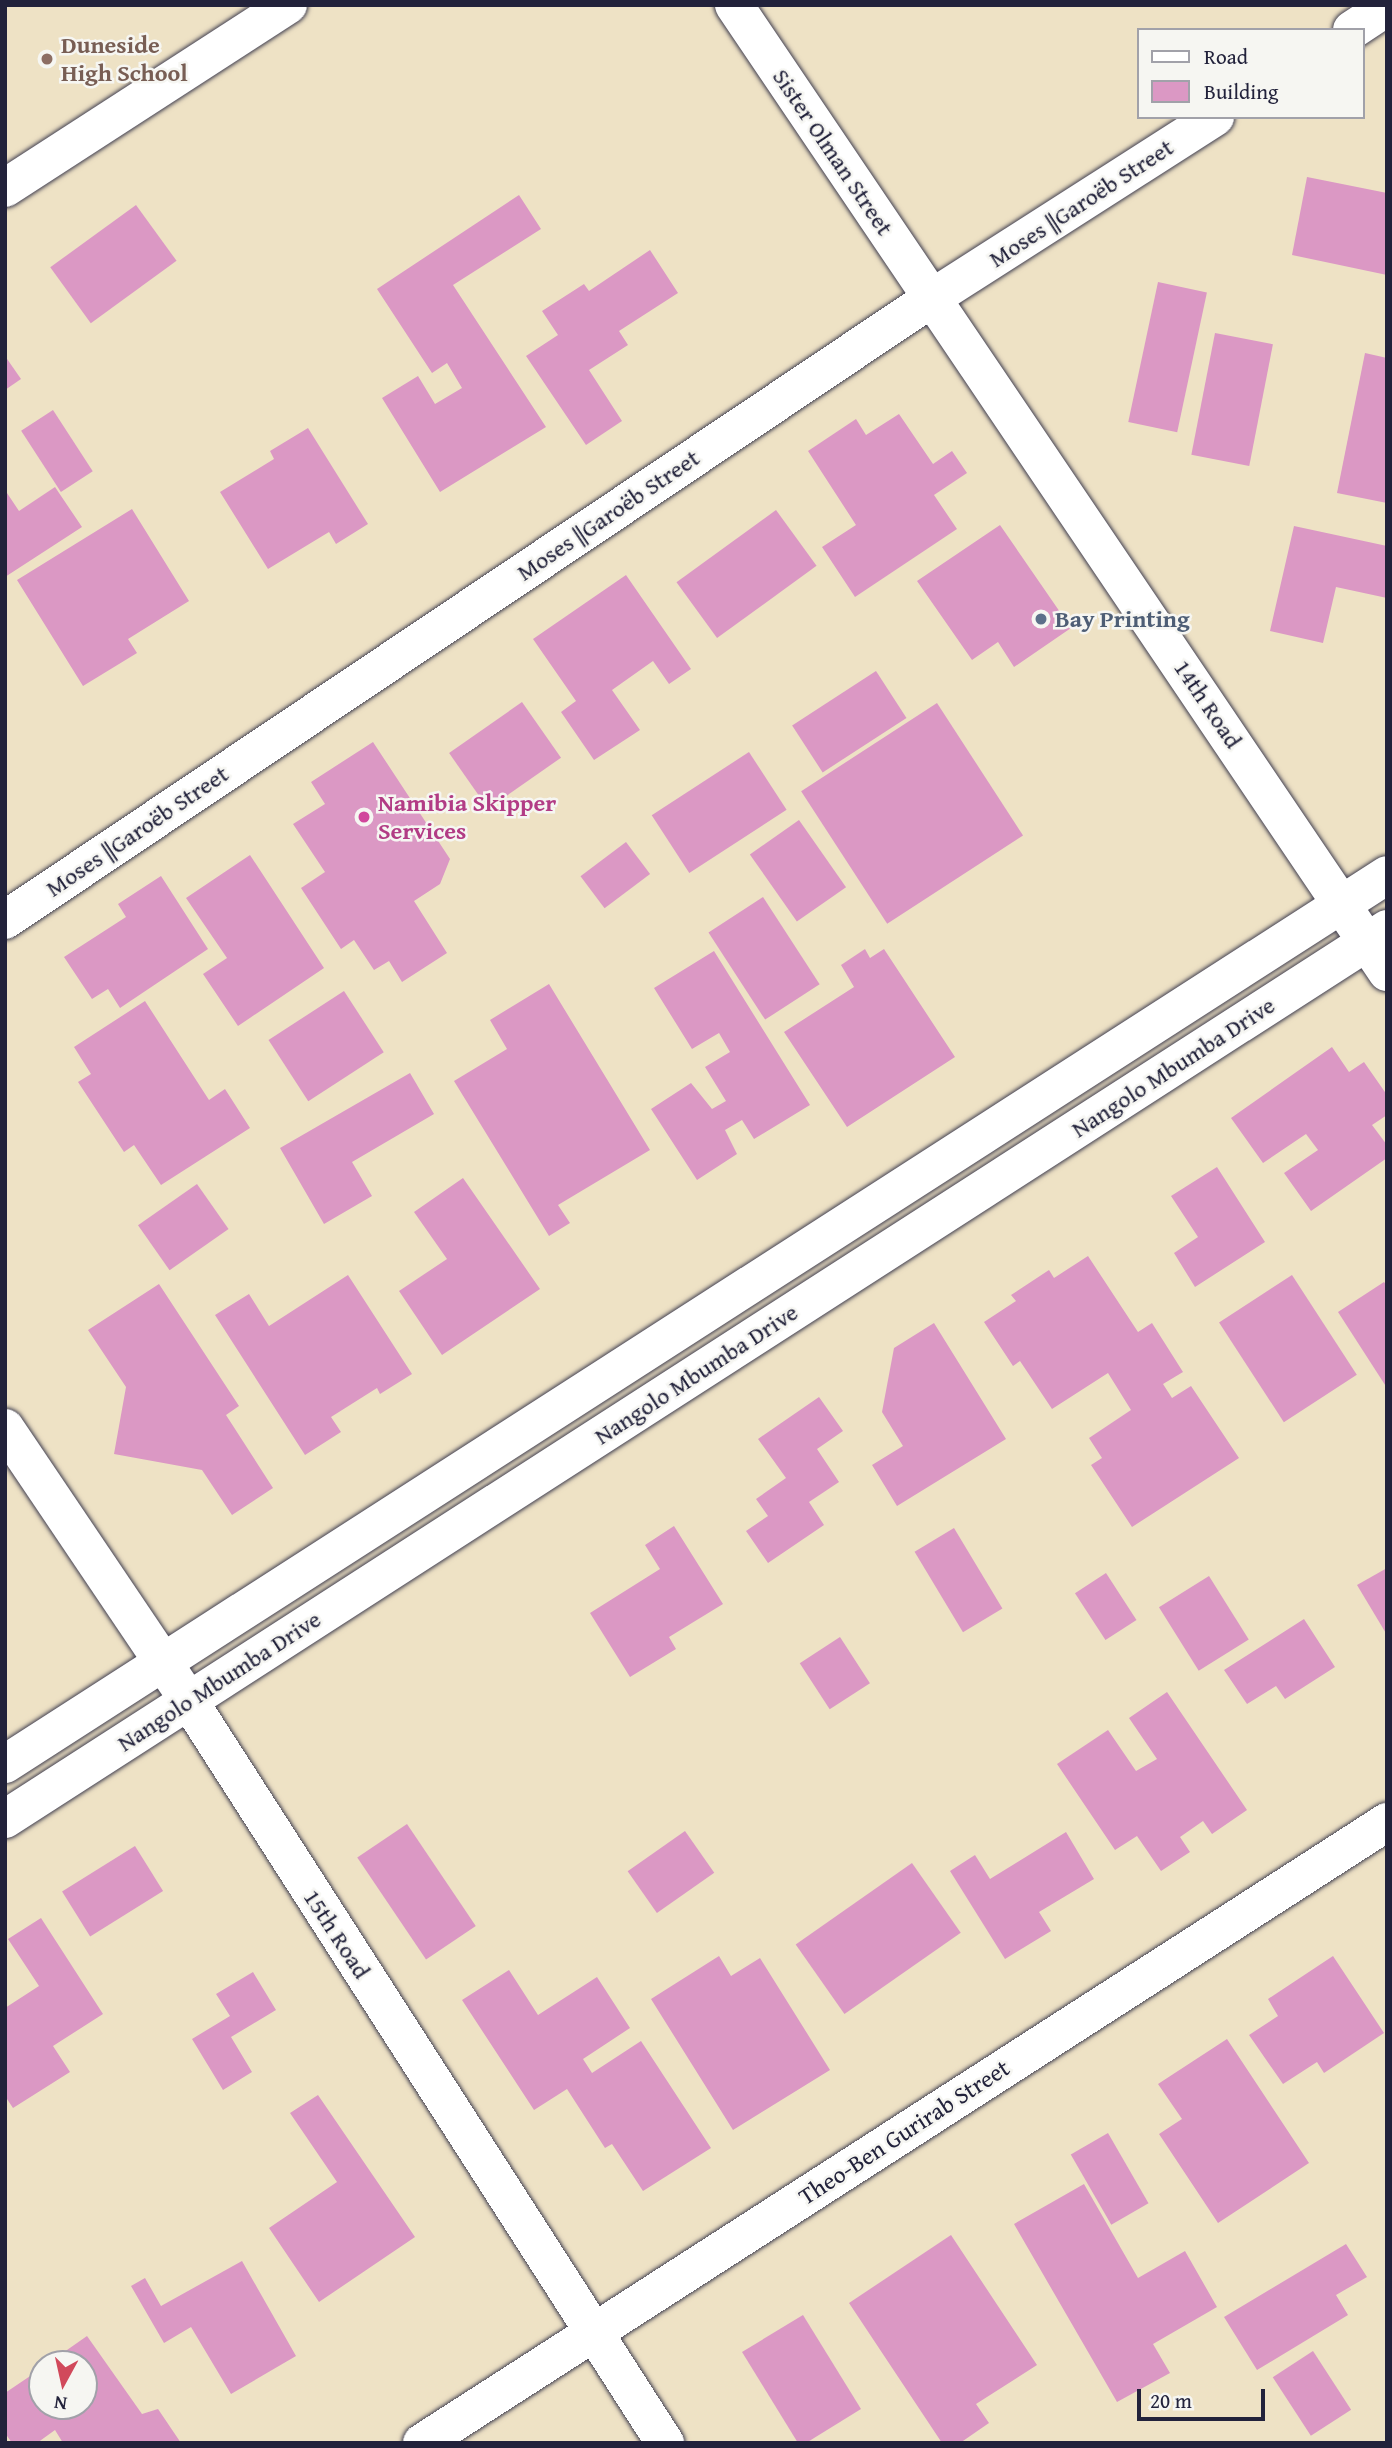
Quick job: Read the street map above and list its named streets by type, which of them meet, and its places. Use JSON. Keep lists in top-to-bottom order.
{
  "streets": {
    "street": [
      "Sister Olman Street",
      "Moses ǁGaroëb Street",
      "14th Road",
      "Nangolo Mbumba Drive",
      "15th Road",
      "Theo-Ben Gurirab Street"
    ]
  },
  "crossings": [
    ["Sister Olman Street", "Moses ǁGaroëb Street"],
    ["Sister Olman Street", "14th Road"],
    ["Moses ǁGaroëb Street", "14th Road"],
    ["14th Road", "Nangolo Mbumba Drive"],
    ["Nangolo Mbumba Drive", "15th Road"],
    ["15th Road", "Theo-Ben Gurirab Street"]
  ],
  "places": ["Duneside High School", "Bay Printing", "Namibia Skipper Services"],
  "legend": ["Road", "Building"],
  "scale_bar": "20 m",
  "north": "bottom"
}
